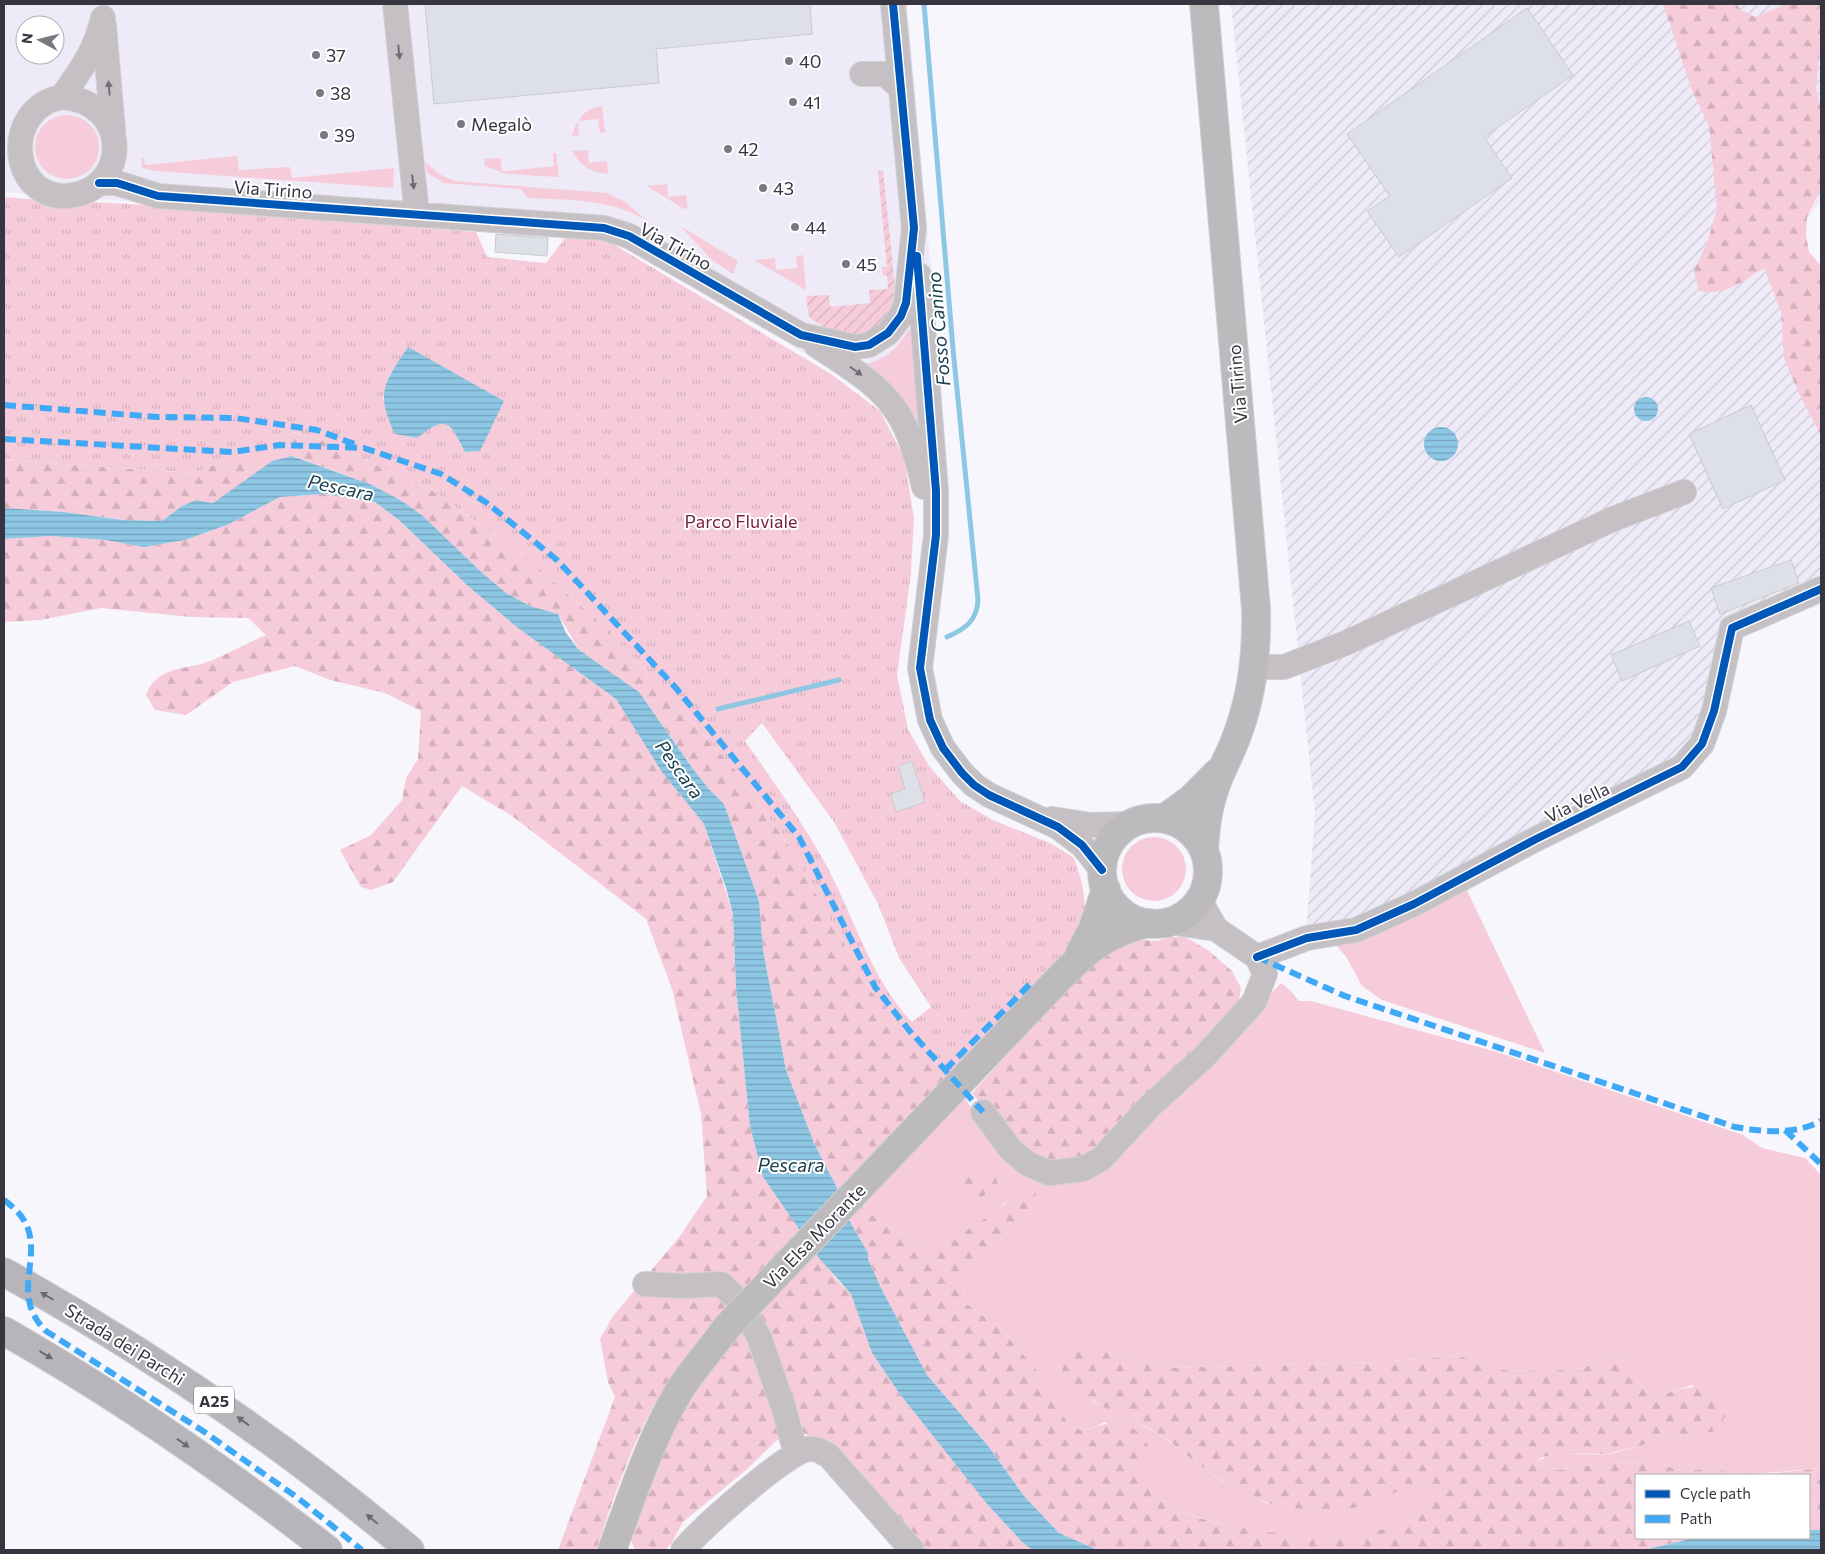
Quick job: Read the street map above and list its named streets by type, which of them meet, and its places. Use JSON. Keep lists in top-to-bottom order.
{
  "streets": {
    "highway": ["Strada dei Parchi", "A25"],
    "main road": ["Via Tirino", "Via Elsa Morante"],
    "street": ["Via Vella"]
  },
  "crossings": [
    ["Via Tirino", "Via Elsa Morante"]
  ],
  "water": ["Fosso Canino", "Pescara"],
  "parks": ["Parco Fluviale"],
  "places": [
    "37",
    "40",
    "38",
    "41",
    "Megalò",
    "39",
    "42",
    "43",
    "44",
    "45"
  ],
  "legend": ["Cycle path", "Path"],
  "north": "left"
}
